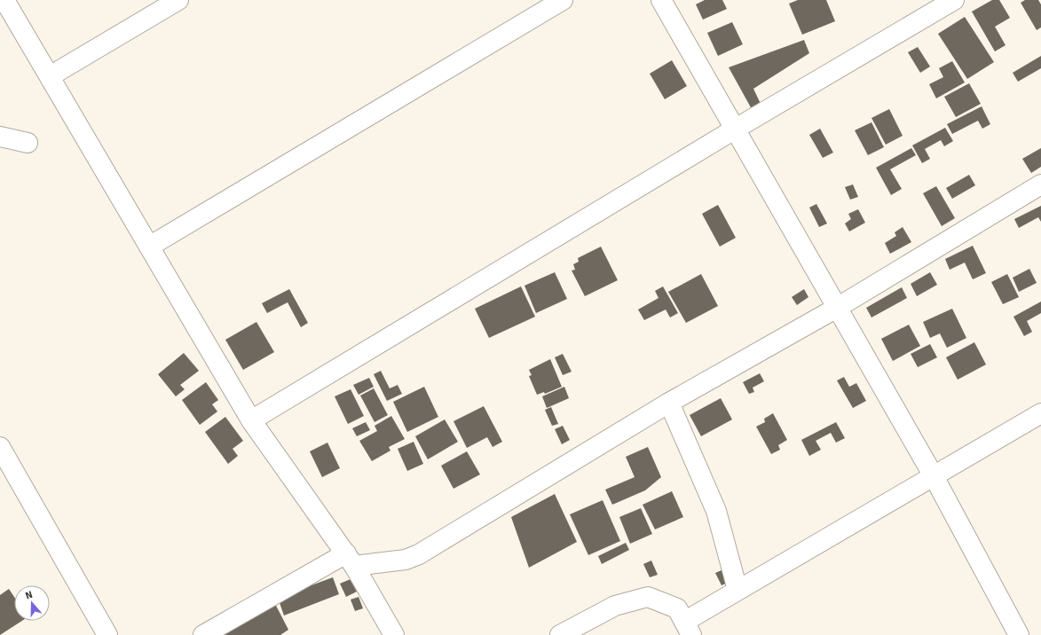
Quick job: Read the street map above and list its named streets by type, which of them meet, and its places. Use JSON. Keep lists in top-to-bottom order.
{
  "north": "top"
}
